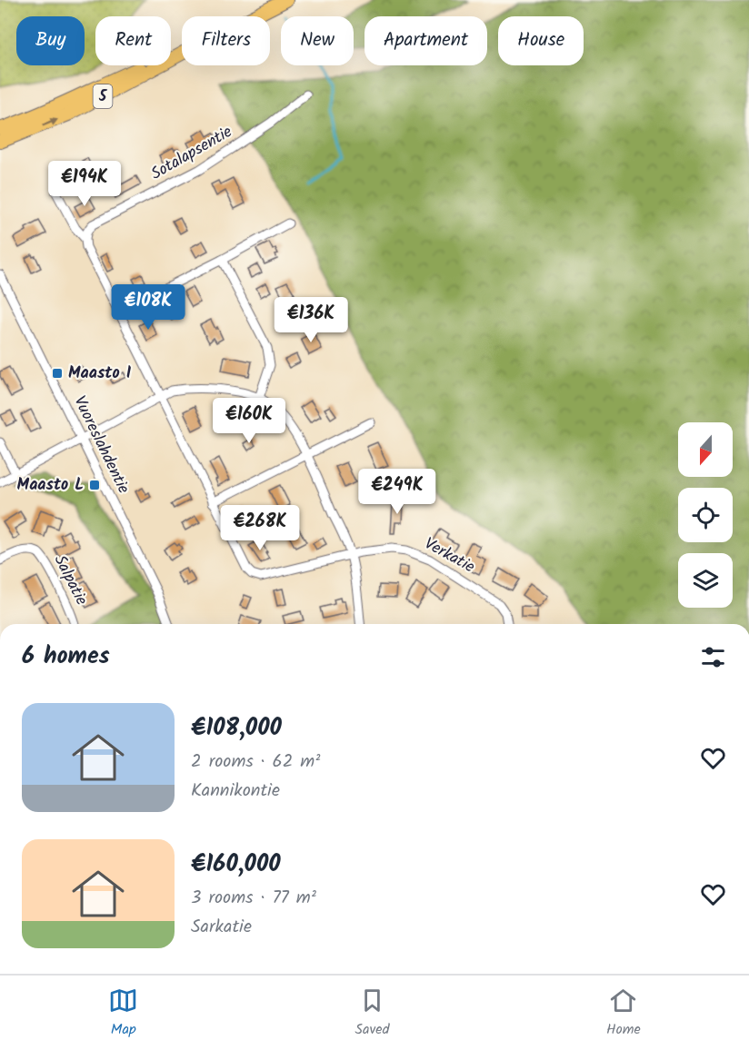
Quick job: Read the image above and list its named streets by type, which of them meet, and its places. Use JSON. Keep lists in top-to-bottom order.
{
  "streets": {
    "highway": ["5"],
    "street": [
      "Sotalapsentie",
      "Vuoreslahdentie",
      "Verkatie",
      "Salpatie"
    ]
  },
  "places": {
    "transit": ["Maasto I", "Maasto L"]
  },
  "north": "bottom",
  "page": {
    "chip": [
      "Buy",
      "Rent",
      "Filters",
      "New",
      "Apartment",
      "House"
    ],
    "price": [
      "€194K",
      "€108K",
      "€136K",
      "€160K",
      "€249K",
      "€268K"
    ],
    "heading": "6 homes",
    "list": [
      {
        "name": "€108,000",
        "note": "2 rooms · 62 m² · Kannikontie"
      },
      {
        "name": "€160,000",
        "note": "3 rooms · 77 m² · Sarkatie"
      }
    ],
    "tabs": ["Map", "Saved", "Home"]
  }
}
